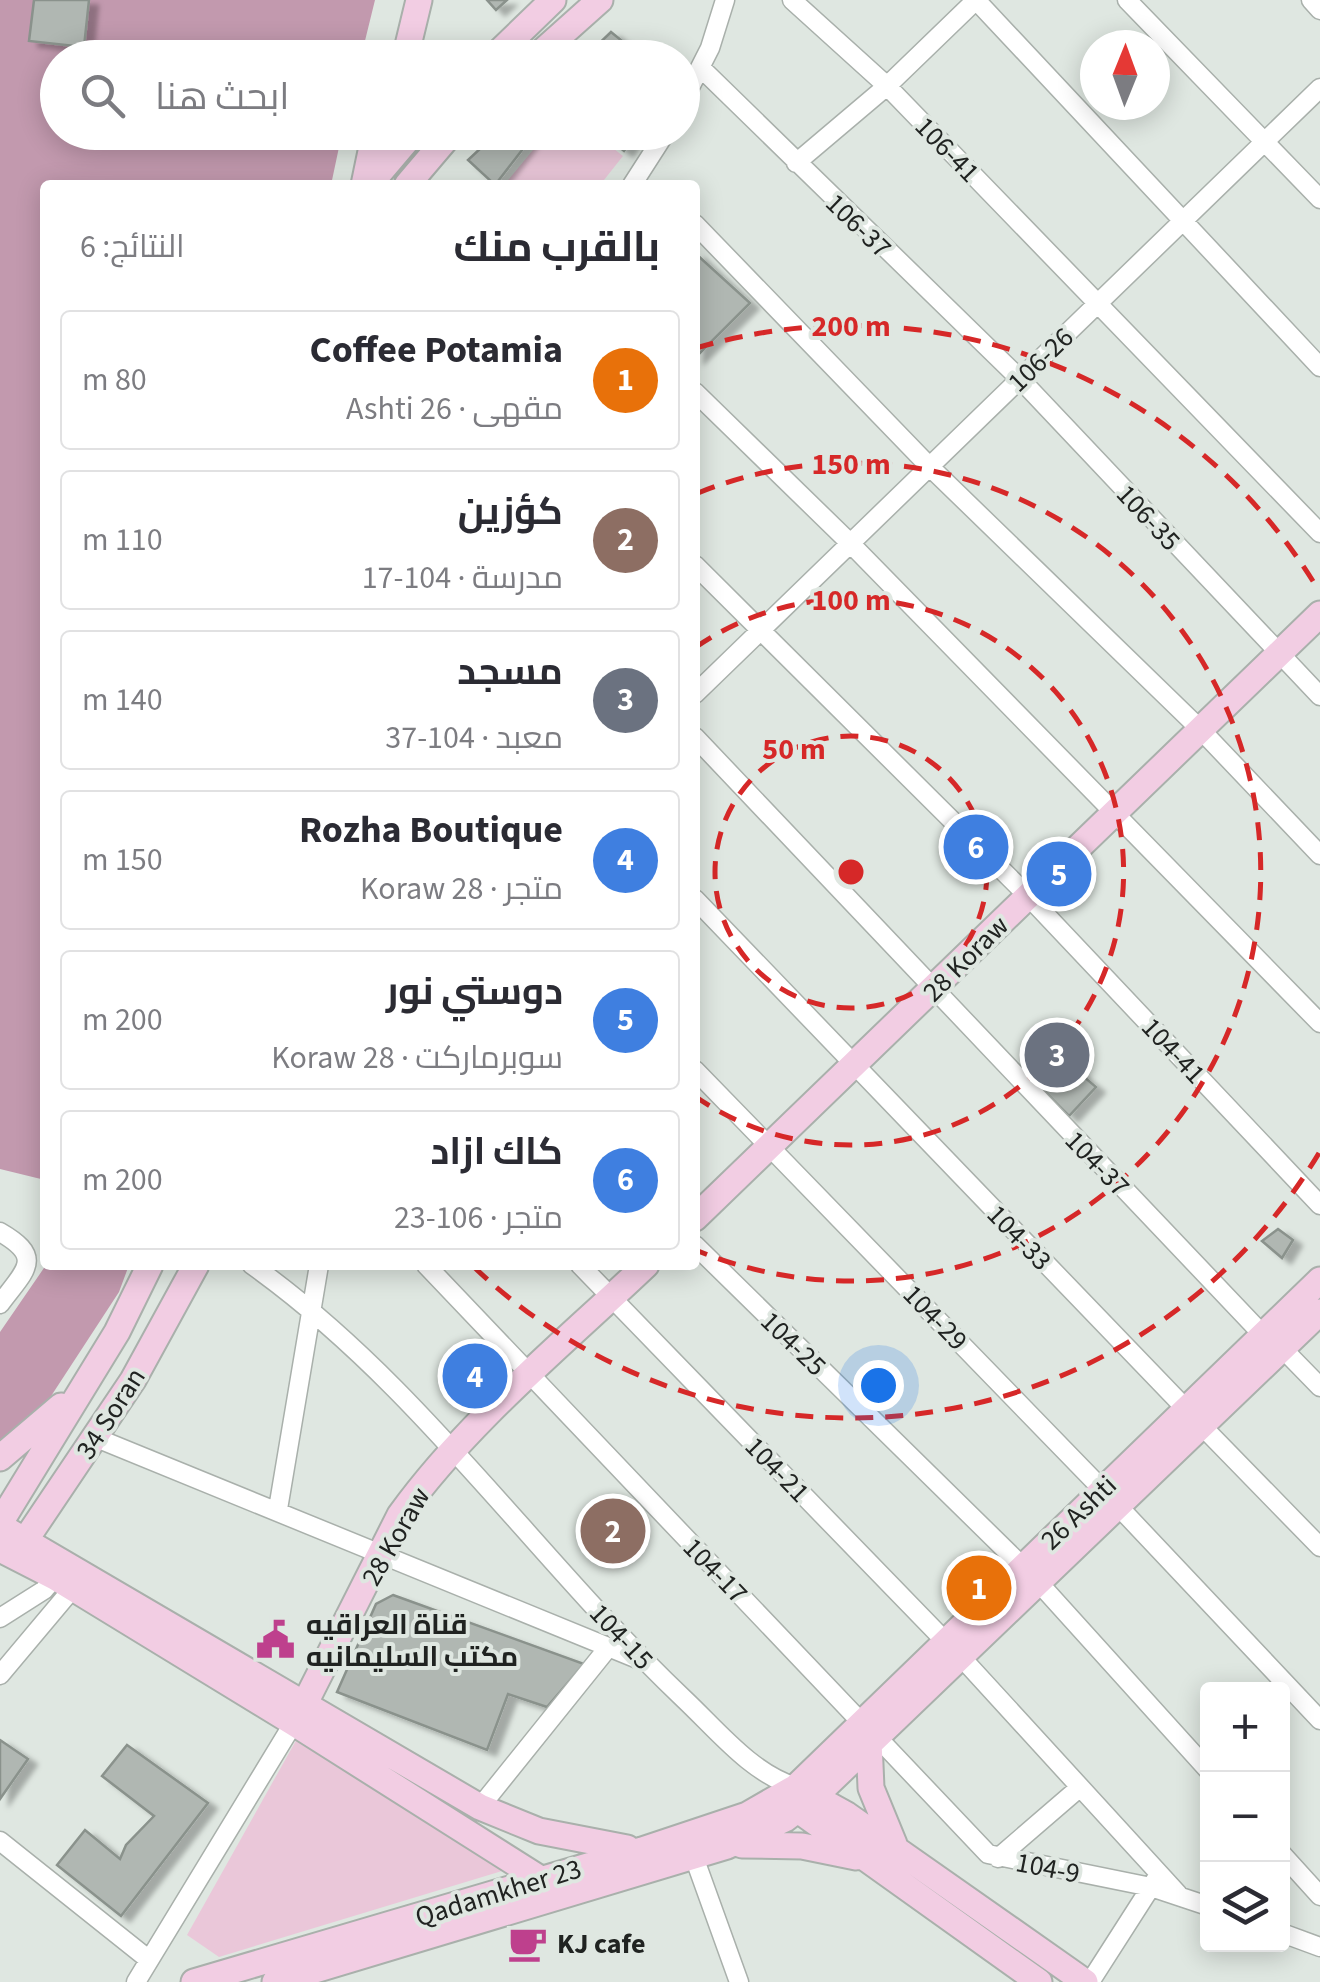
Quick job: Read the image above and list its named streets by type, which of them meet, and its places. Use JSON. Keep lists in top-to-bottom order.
{
  "streets": {
    "main road": [
      "28 Koraw",
      "34 Soran",
      "26 Ashti",
      "Qadamkher 23"
    ],
    "street": [
      "106-41",
      "106-37",
      "106-26",
      "106-35",
      "104-41",
      "104-37",
      "104-33",
      "104-29",
      "104-25",
      "104-21",
      "104-17",
      "104-15",
      "104-9"
    ]
  },
  "crossings": [
    ["106-41", "106-26"],
    ["106-37", "106-26"],
    ["106-37", "106-35"],
    ["106-26", "106-35"],
    ["106-26", "104-41"],
    ["106-35", "28 Koraw"],
    ["28 Koraw", "104-41"],
    ["28 Koraw", "104-37"],
    ["28 Koraw", "104-33"],
    ["28 Koraw", "104-29"],
    ["28 Koraw", "104-21"],
    ["28 Koraw", "104-17"],
    ["28 Koraw", "104-15"],
    ["104-37", "26 Ashti"],
    ["104-33", "26 Ashti"],
    ["104-29", "26 Ashti"],
    ["104-25", "26 Ashti"],
    ["104-21", "26 Ashti"],
    ["104-21", "104-9"],
    ["26 Ashti", "104-17"],
    ["26 Ashti", "104-15"],
    ["26 Ashti", "104-9"],
    ["26 Ashti", "Qadamkher 23"],
    ["104-17", "104-9"],
    ["104-15", "Qadamkher 23"]
  ],
  "places": {
    "public building": ["قناة العراقيه مكتب السليمانيه"],
    "cafe": ["KJ cafe"]
  },
  "north": "top",
  "page": {
    "search": "ابحث هنا",
    "heading": ["بالقرب منك", "النتائج: 6"],
    "list": [
      {
        "mark": "1",
        "name": "Coffee Potamia",
        "note": "مقهى · 26 Ashti",
        "value": "80 m"
      },
      {
        "mark": "2",
        "name": "كؤزين",
        "note": "مدرسة · 104-17",
        "value": "110 m"
      },
      {
        "mark": "3",
        "name": "مسجد",
        "note": "معبد · 104-37",
        "value": "140 m"
      },
      {
        "mark": "4",
        "name": "Rozha Boutique",
        "note": "متجر · 28 Koraw",
        "value": "150 m"
      },
      {
        "mark": "5",
        "name": "دوستي نور",
        "note": "سوبرماركت · 28 Koraw",
        "value": "200 m"
      },
      {
        "mark": "6",
        "name": "كاك ازاد",
        "note": "متجر · 106-23",
        "value": "200 m"
      }
    ],
    "pins": [
      "6",
      "5",
      "3",
      "4",
      "2",
      "1"
    ],
    "map_buttons": ["+", "−"]
  },
  "rings": [
    "200 m",
    "150 m",
    "100 m",
    "50 m"
  ]
}
